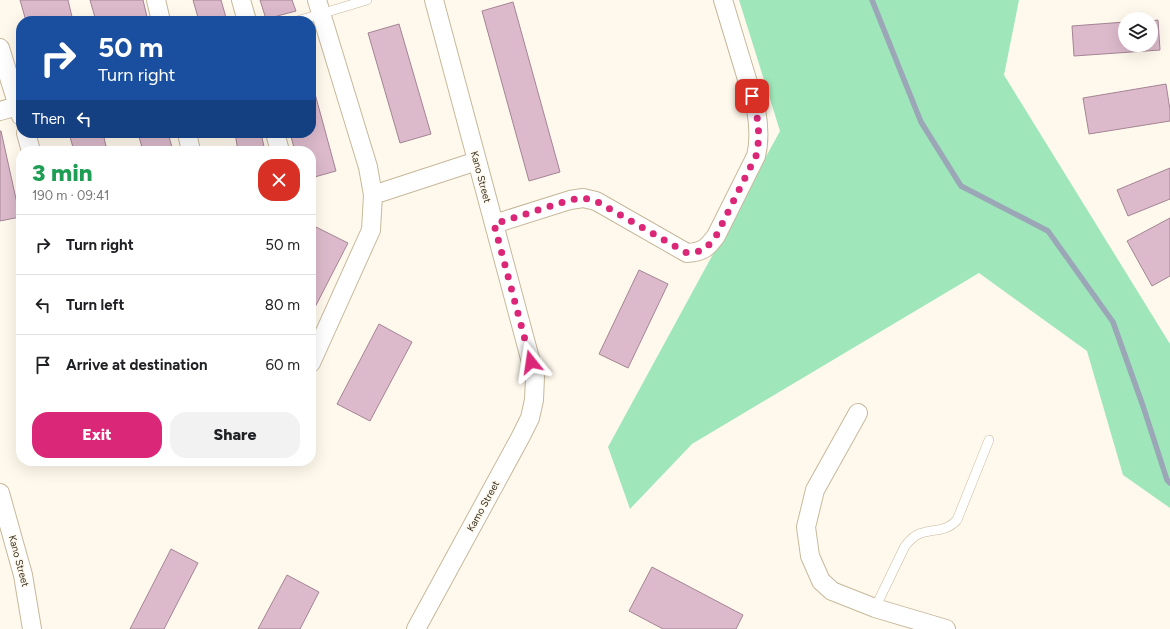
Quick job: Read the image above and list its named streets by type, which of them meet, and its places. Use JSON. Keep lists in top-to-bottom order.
{
  "streets": {
    "street": ["Kano Street", "Kamo Street"]
  },
  "crossings": [
    ["Kano Street", "Kamo Street"]
  ],
  "page": {
    "turn": ["50 m", "Turn right"],
    "then": "Then",
    "heading": ["3 min", "190 m · 09:41"],
    "list": [
      {
        "name": "Turn right",
        "value": "50 m"
      },
      {
        "name": "Turn left",
        "value": "80 m"
      },
      {
        "name": "Arrive at destination",
        "value": "60 m"
      }
    ],
    "buttons": ["Exit", "Share"]
  }
}
